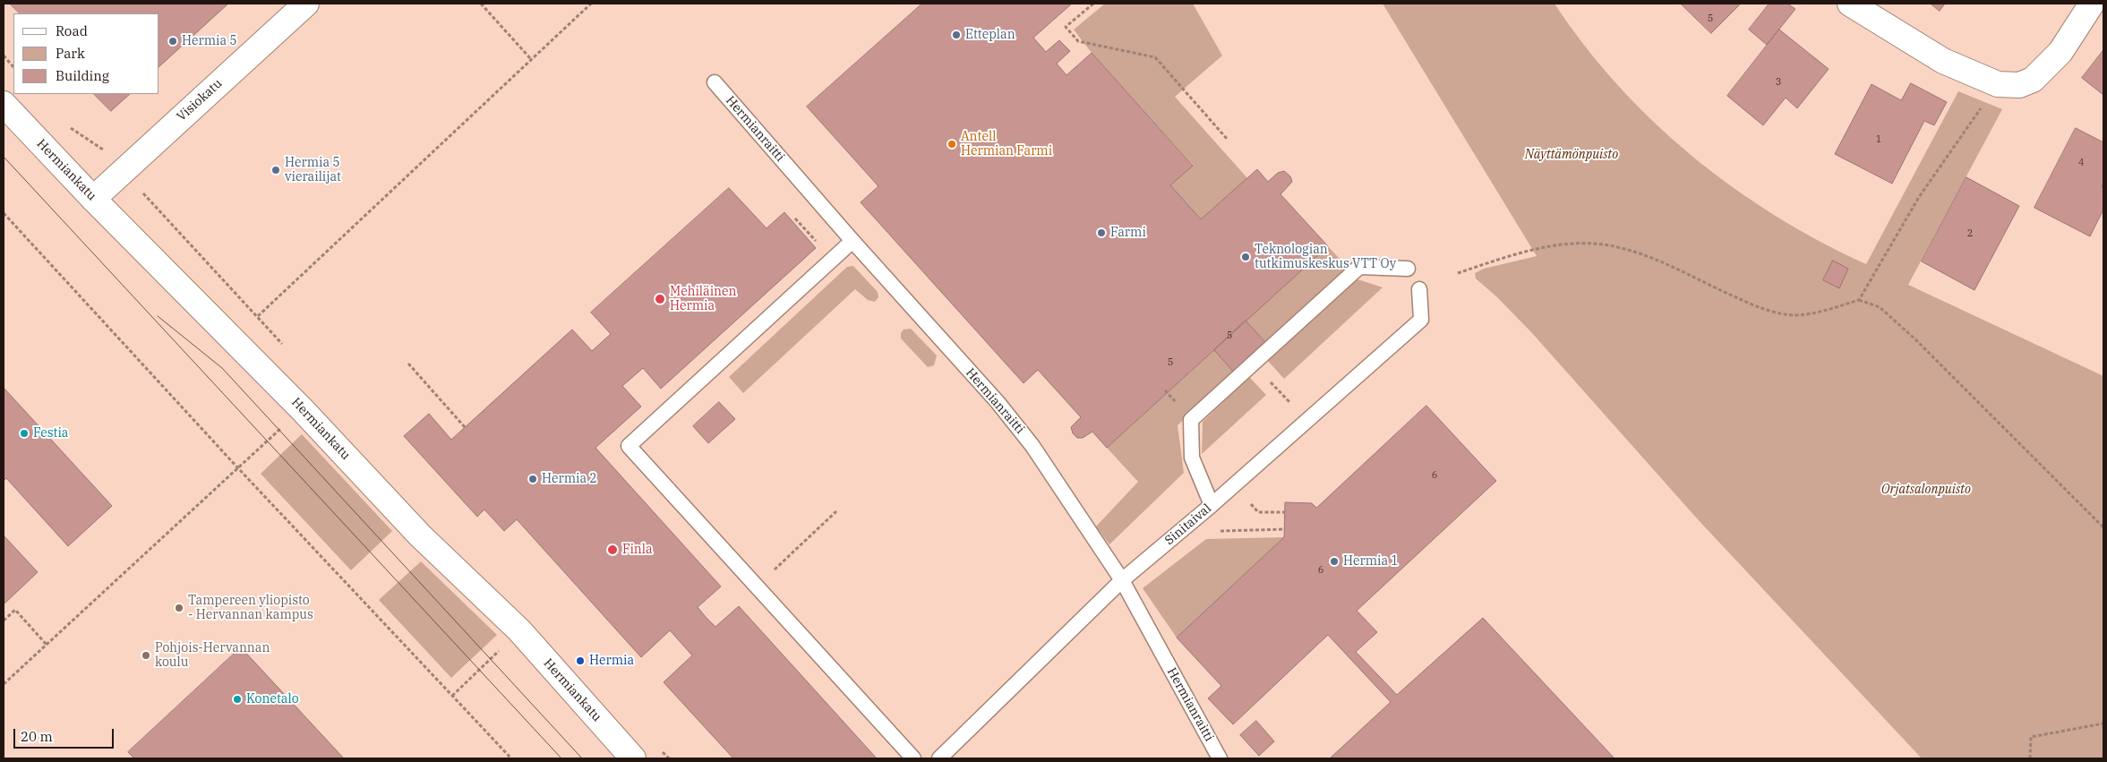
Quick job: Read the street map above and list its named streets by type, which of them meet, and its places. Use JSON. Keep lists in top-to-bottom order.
{
  "streets": {
    "street": ["Visiokatu", "Hermiankatu"],
    "lane": ["Hermianraitti", "Sinitaival"]
  },
  "crossings": [
    ["Visiokatu", "Hermiankatu"],
    ["Hermianraitti", "Sinitaival"]
  ],
  "parks": ["Näyttämönpuisto", "Orjatsalonpuisto"],
  "places": [
    "Etteplan",
    "Hermia 5",
    "Antell Hermian Farmi",
    "Hermia 5 vierailijat",
    "Farmi",
    "Teknologian tutkimuskeskus VTT Oy",
    "Mehiläinen Hermia",
    "Festia",
    "Hermia 2",
    "Finla",
    "Hermia 1",
    "Tampereen yliopisto - Hervannan kampus",
    "Pohjois-Hervannan koulu",
    "Hermia",
    "Konetalo"
  ],
  "house_numbers": [
    "5",
    "3",
    "1",
    "4",
    "2",
    "5",
    "5",
    "6",
    "6"
  ],
  "legend": ["Road", "Park", "Building"],
  "scale_bar": "20 m"
}
